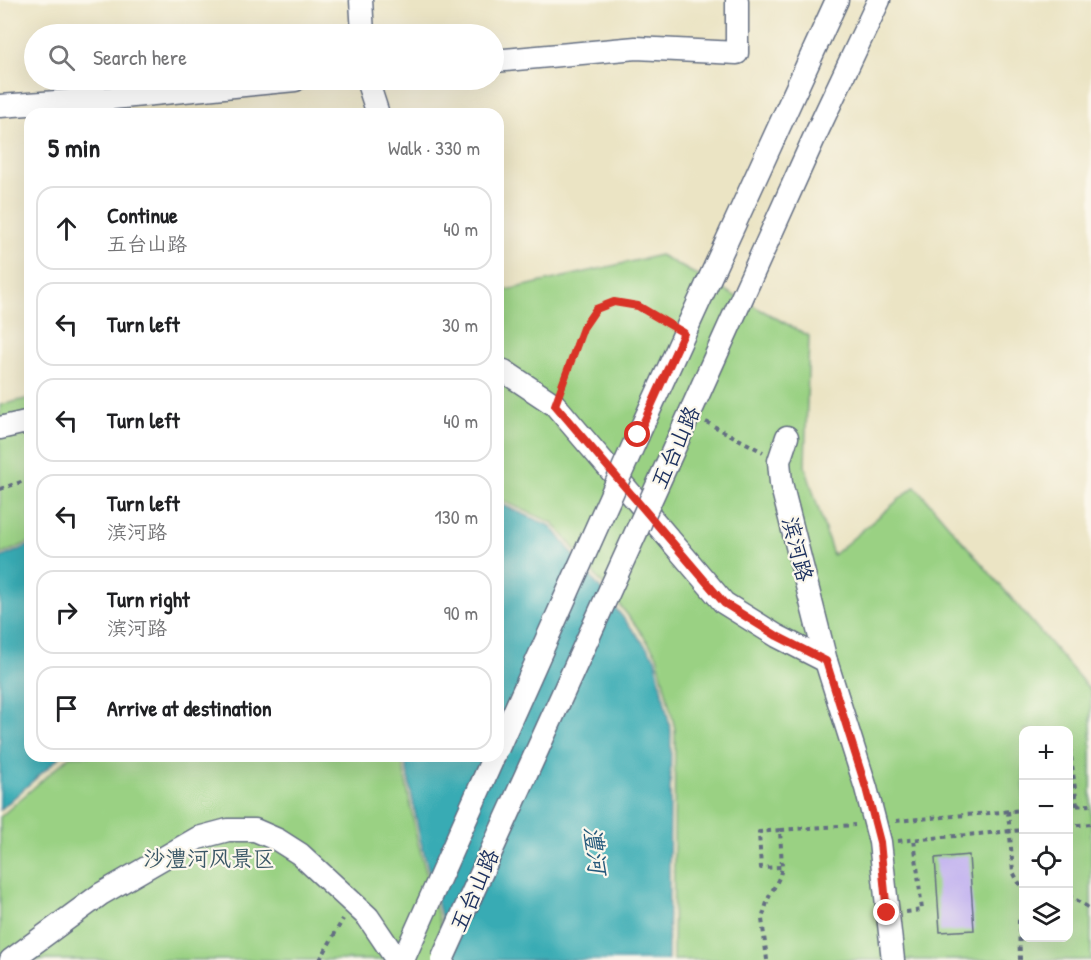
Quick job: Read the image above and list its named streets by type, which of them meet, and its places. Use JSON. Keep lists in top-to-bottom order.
{
  "streets": {
    "street": ["五台山路", "滨河路"]
  },
  "water": ["澧河"],
  "parks": ["沙澧河风景区"],
  "page": {
    "search": "Search here",
    "heading": ["5 min", "Walk · 330 m"],
    "list": [
      ["Continue", "五台山路", "40 m"],
      ["Turn left", "30 m"],
      ["Turn left", "40 m"],
      ["Turn left", "滨河路", "130 m"],
      ["Turn right", "滨河路", "90 m"],
      "Arrive at destination"
    ],
    "map_buttons": ["+", "−"]
  }
}
